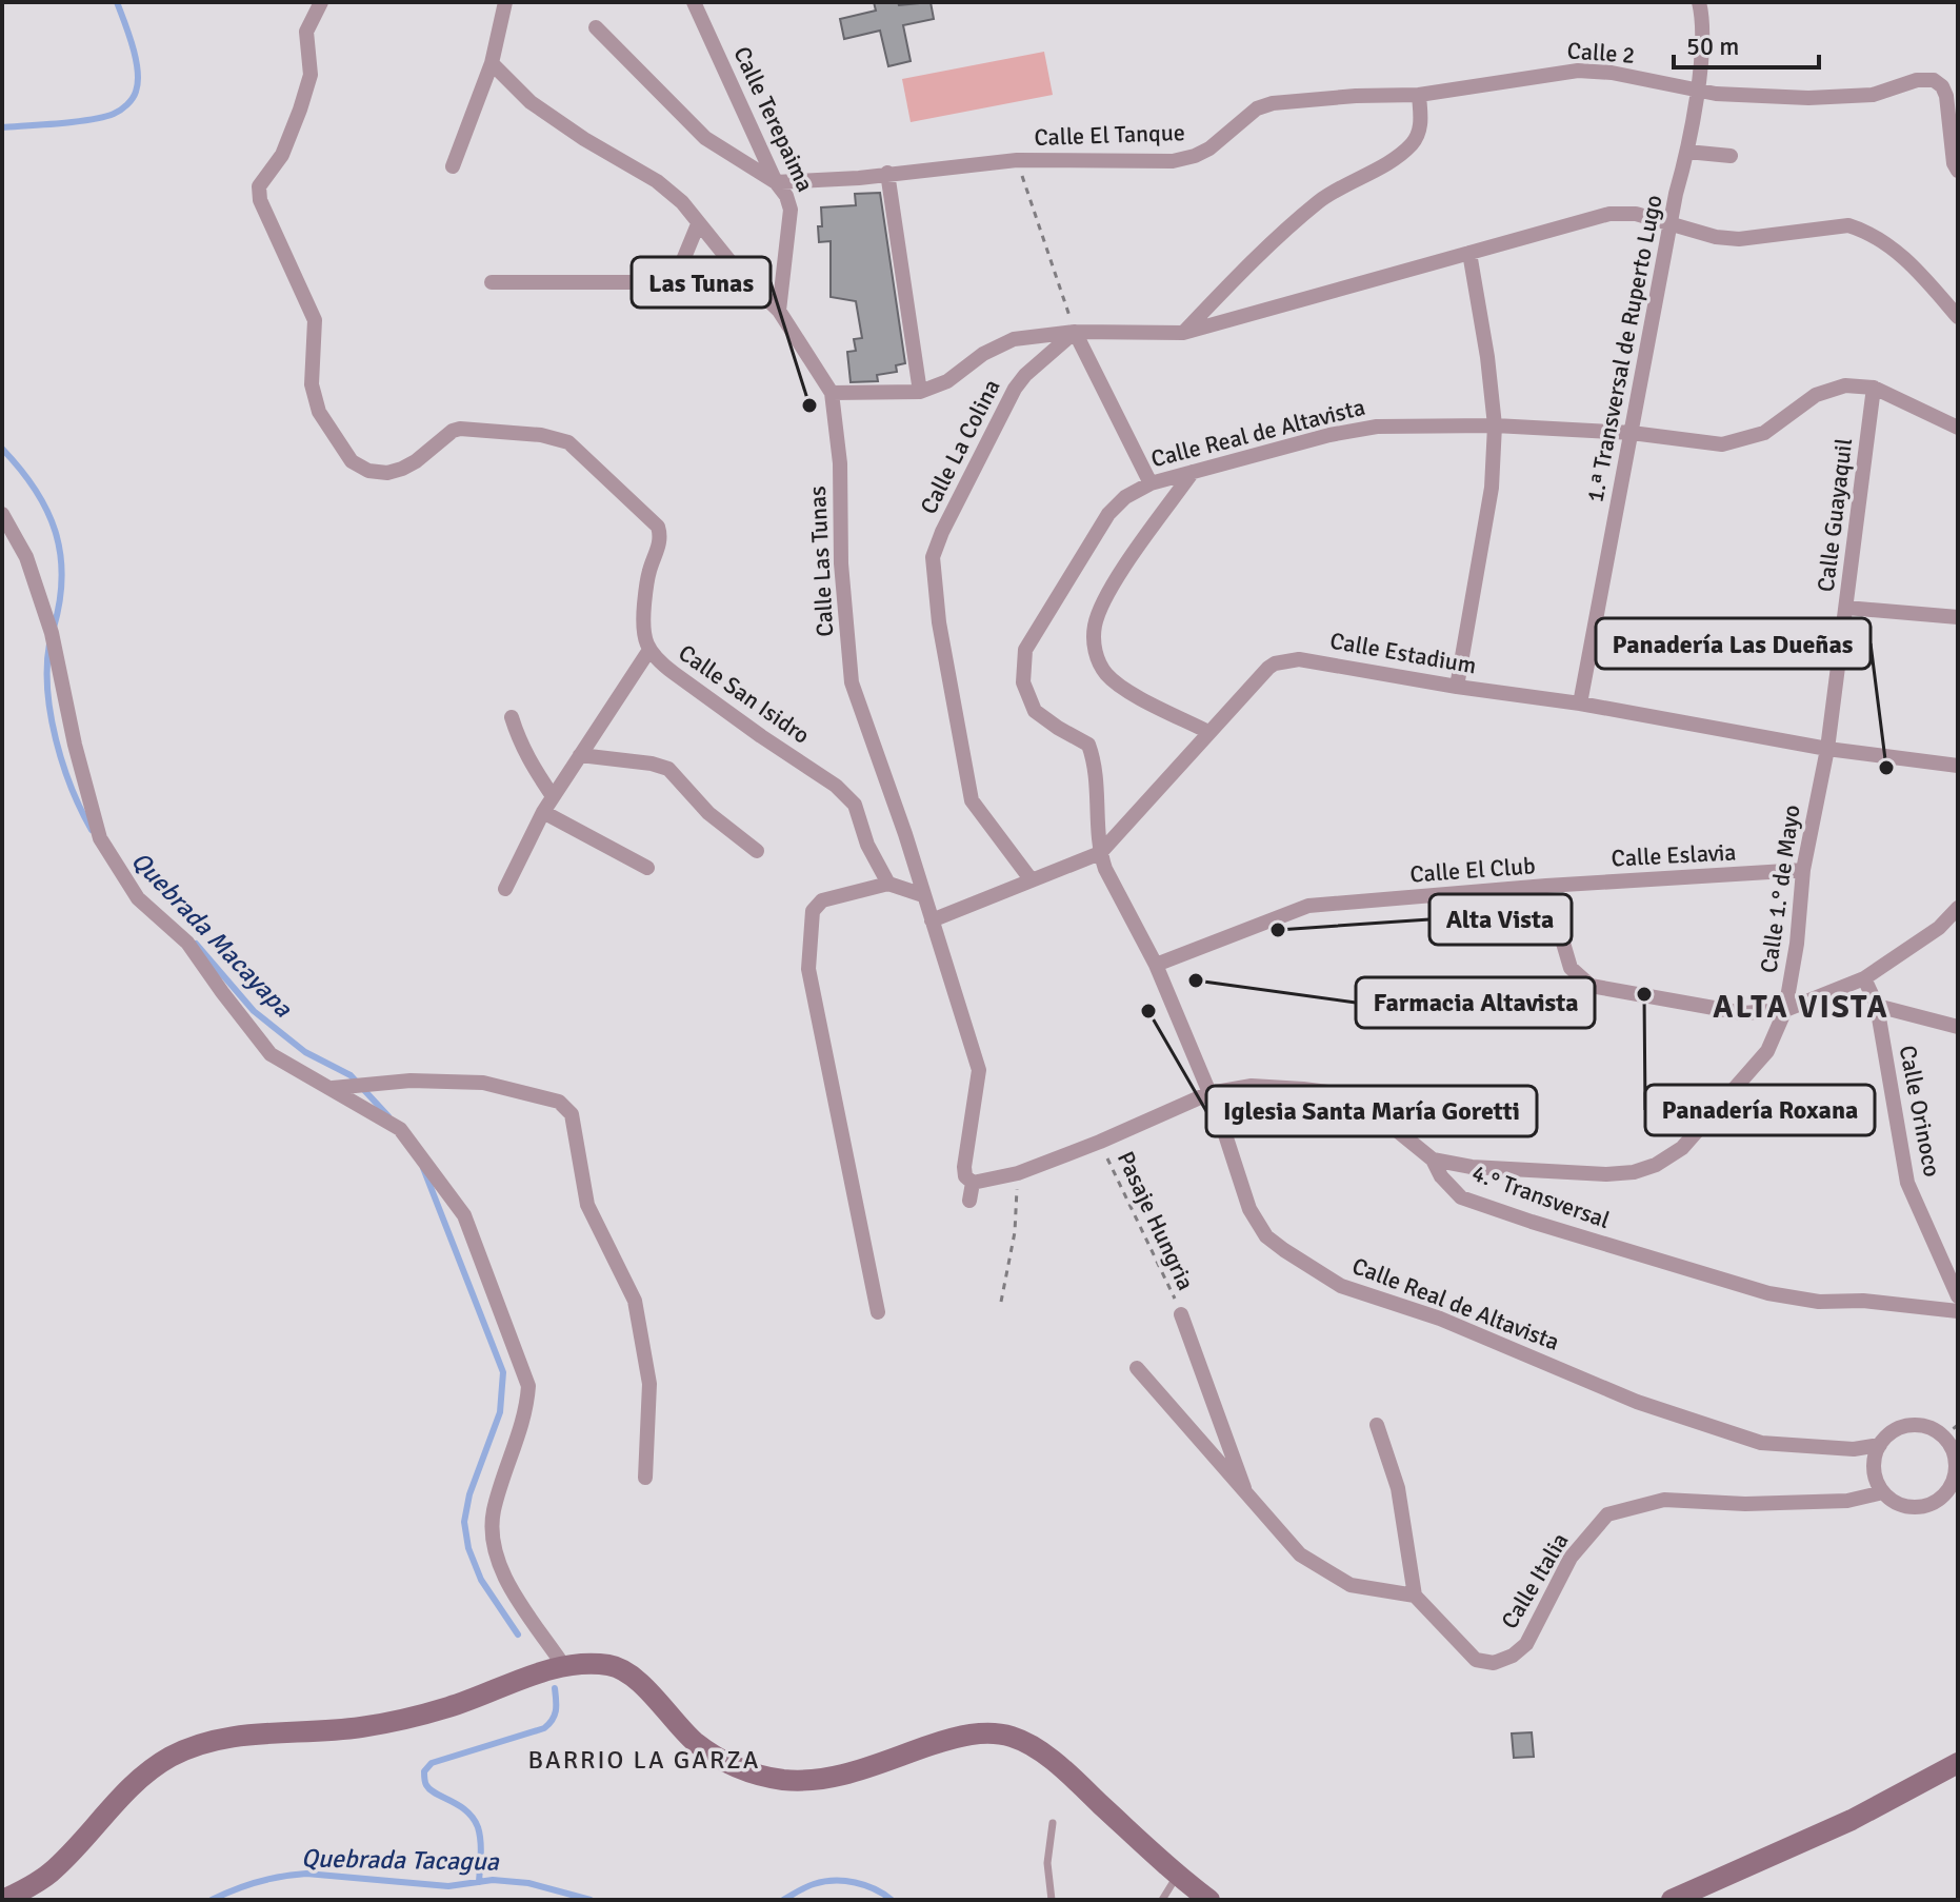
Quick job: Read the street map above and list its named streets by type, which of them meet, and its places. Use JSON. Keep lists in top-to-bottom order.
{
  "streets": {
    "street": [
      "Calle 2",
      "Calle Terepaima",
      "Calle El Tanque",
      "1.ª Transversal de Ruperto Lugo",
      "Calle Real de Altavista",
      "Calle La Colina",
      "Calle Guayaquil",
      "Calle Las Tunas",
      "Calle Estadium",
      "Calle San Isidro",
      "Calle Eslavia",
      "Calle El Club",
      "Calle 1.° de Mayo",
      "Calle Orinoco",
      "4.° Transversal",
      "Calle Italia"
    ],
    "path": ["Pasaje Hungria"]
  },
  "crossings": [
    ["Calle 2", "Calle El Tanque"],
    ["Calle 2", "1.ª Transversal de Ruperto Lugo"],
    ["Calle Terepaima", "Calle El Tanque"],
    ["Calle Terepaima", "Calle Las Tunas"],
    ["1.ª Transversal de Ruperto Lugo", "Calle Real de Altavista"],
    ["1.ª Transversal de Ruperto Lugo", "Calle Estadium"],
    ["Calle Real de Altavista", "Calle Guayaquil"],
    ["Calle Real de Altavista", "Calle Estadium"],
    ["Calle Real de Altavista", "Calle El Club"],
    ["Calle Real de Altavista", "4.° Transversal"],
    ["Calle Real de Altavista", "Calle Italia"],
    ["Calle La Colina", "Calle Estadium"],
    ["Calle Guayaquil", "Calle Estadium"],
    ["Calle Guayaquil", "Calle 1.° de Mayo"],
    ["Calle Las Tunas", "Calle Estadium"],
    ["Calle Las Tunas", "4.° Transversal"],
    ["Calle Estadium", "Calle 1.° de Mayo"],
    ["Calle Eslavia", "Calle El Club"],
    ["Calle Eslavia", "Calle 1.° de Mayo"],
    ["Calle El Club", "Calle 1.° de Mayo"],
    ["Calle El Club", "Calle Orinoco"],
    ["Calle 1.° de Mayo", "4.° Transversal"],
    ["4.° Transversal", "Pasaje Hungria"]
  ],
  "districts": ["ALTA VISTA", "BARRIO LA GARZA"],
  "water": ["Quebrada Macayapa", "Quebrada Tacagua"],
  "places": [
    "Las Tunas",
    "Panadería Las Dueñas",
    "Alta Vista",
    "Farmacia Altavista",
    "Panadería Roxana",
    "Iglesia Santa María Goretti"
  ],
  "scale_bar": "50 m"
}
